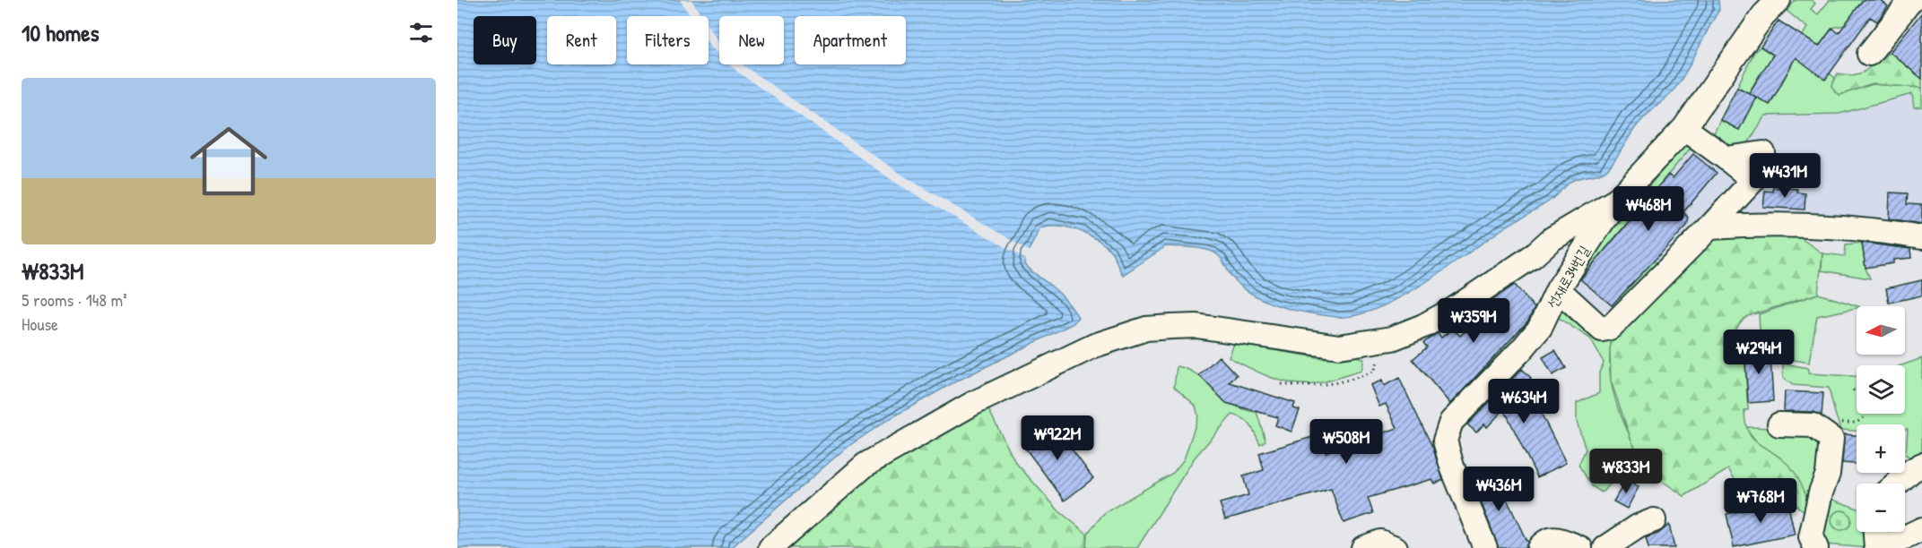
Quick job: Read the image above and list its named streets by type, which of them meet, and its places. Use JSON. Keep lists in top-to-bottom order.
{
  "streets": {
    "street": ["선재로34번길"]
  },
  "north": "left",
  "page": {
    "heading": "10 homes",
    "chip": [
      "Buy",
      "Rent",
      "Filters",
      "New",
      "Apartment"
    ],
    "list": [
      {
        "name": "₩833M",
        "note": "5 rooms · 148 m² · House"
      }
    ],
    "price": [
      "₩431M",
      "₩468M",
      "₩359M",
      "₩294M",
      "₩634M",
      "₩922M",
      "₩508M",
      "₩833M",
      "₩436M",
      "₩768M"
    ],
    "map_buttons": ["+", "−"]
  }
}
